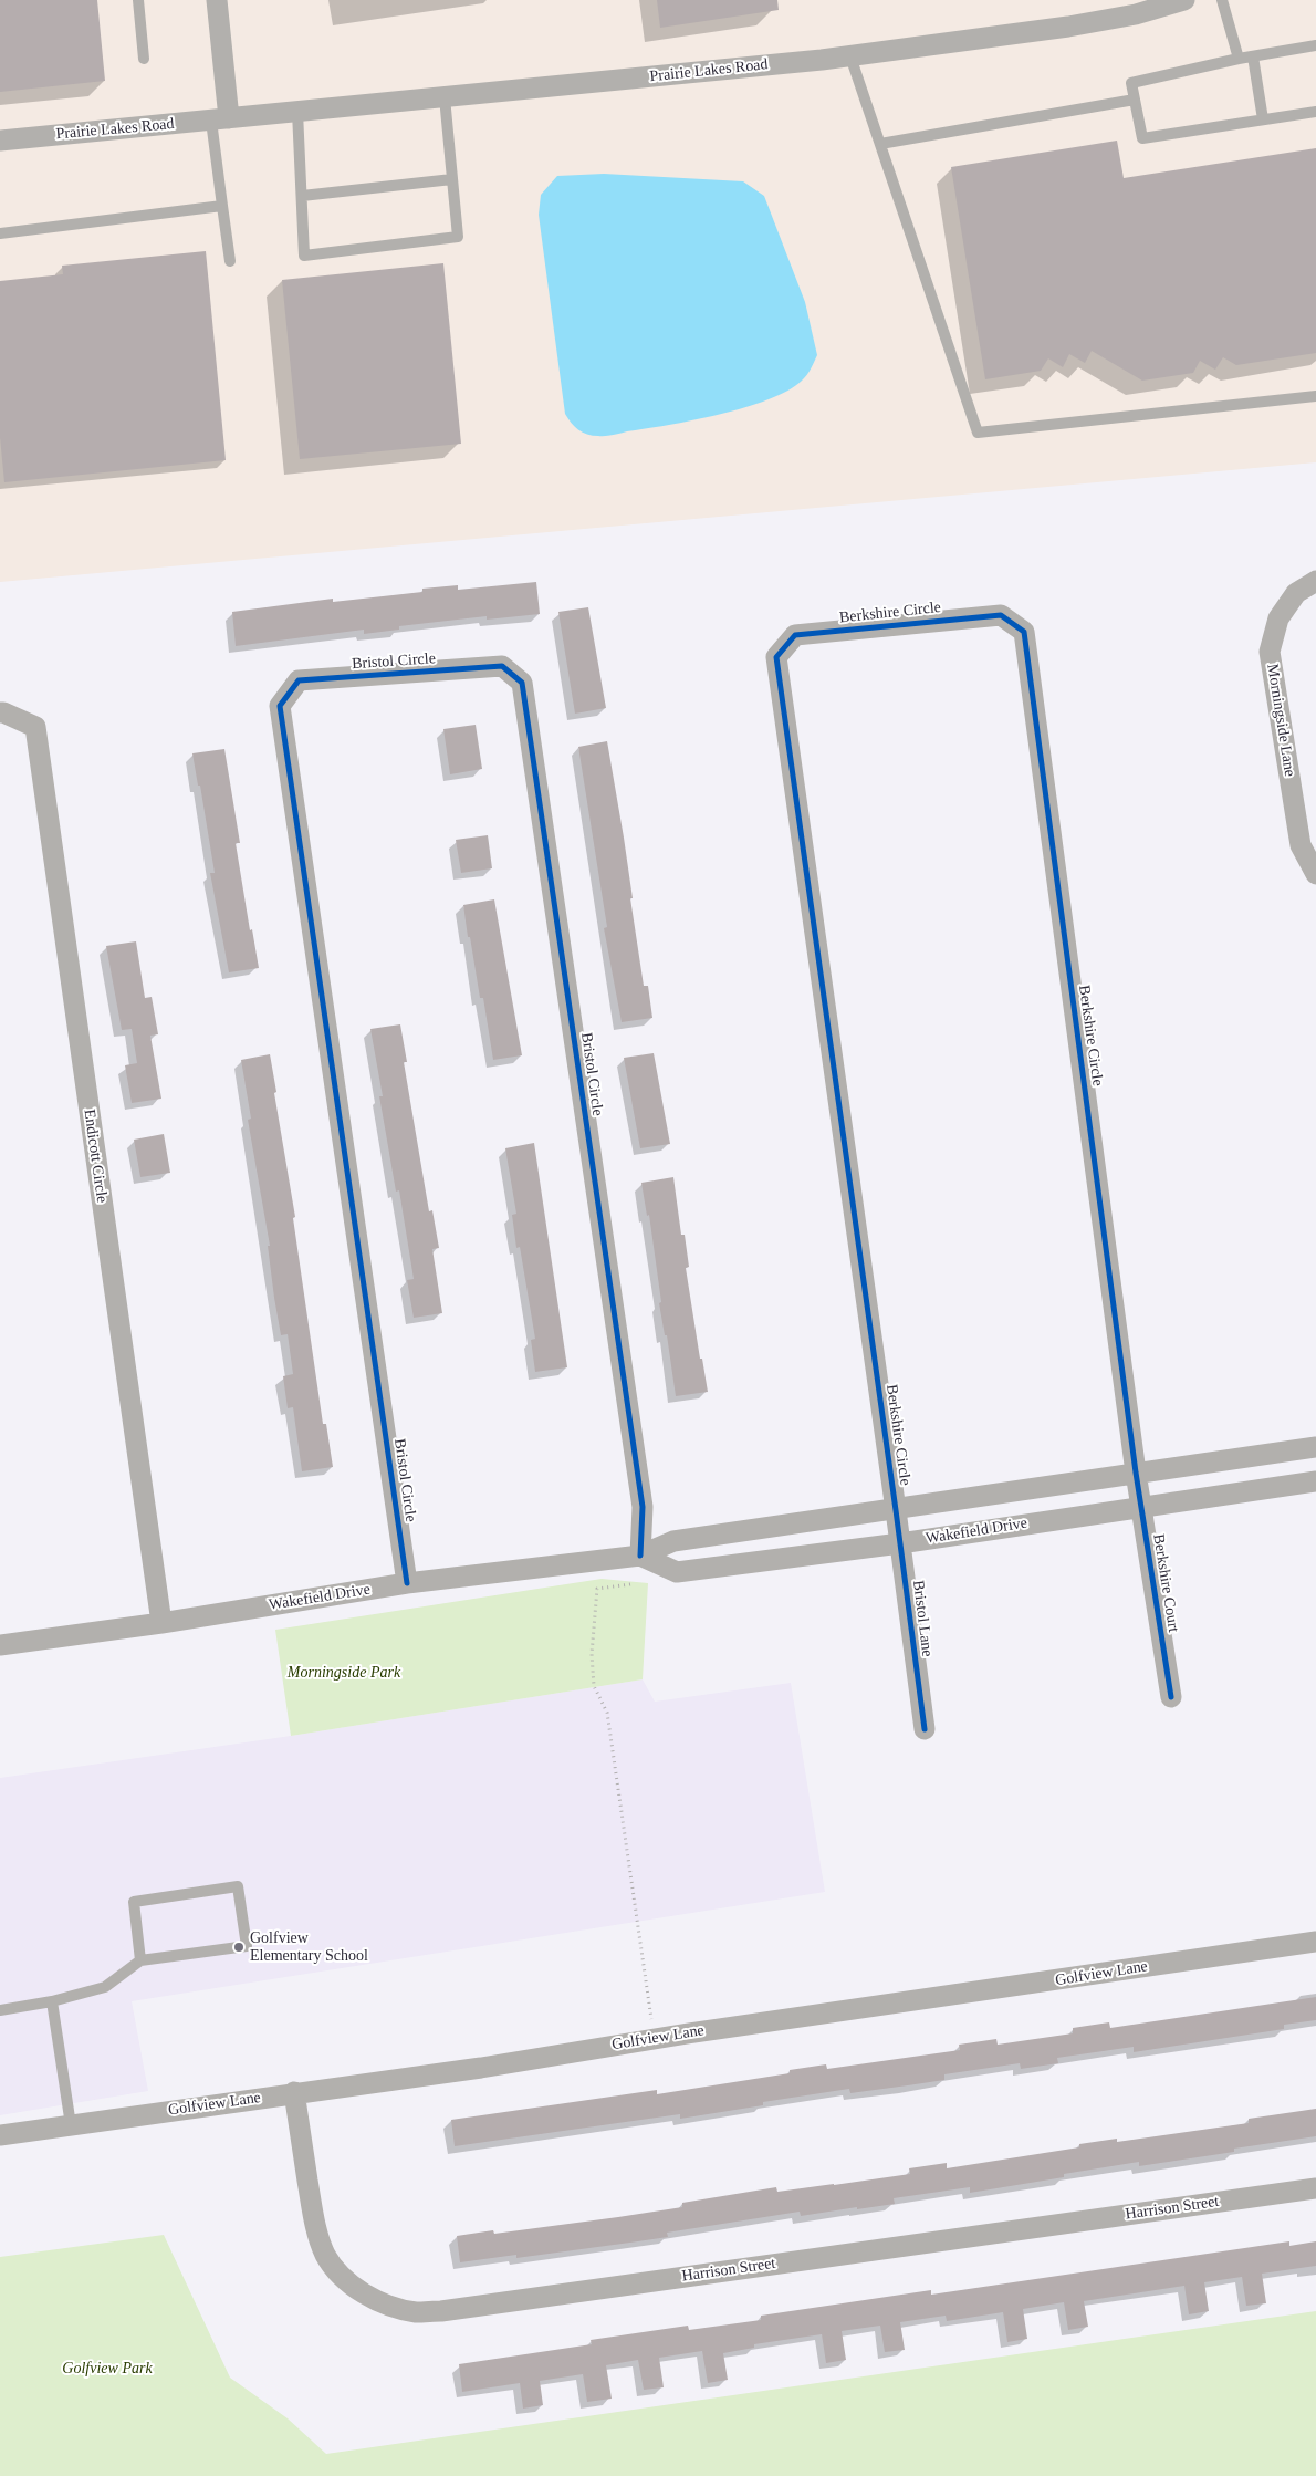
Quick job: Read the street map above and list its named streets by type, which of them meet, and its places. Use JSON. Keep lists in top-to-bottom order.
{
  "streets": {
    "street": [
      "Prairie Lakes Road",
      "Berkshire Circle",
      "Bristol Circle",
      "Morningside Lane",
      "Endicott Circle",
      "Wakefield Drive",
      "Berkshire Court",
      "Bristol Lane",
      "Golfview Lane",
      "Harrison Street"
    ]
  },
  "crossings": [
    ["Berkshire Circle", "Wakefield Drive"],
    ["Berkshire Circle", "Berkshire Court"],
    ["Berkshire Circle", "Bristol Lane"],
    ["Bristol Circle", "Wakefield Drive"],
    ["Endicott Circle", "Wakefield Drive"],
    ["Wakefield Drive", "Berkshire Court"],
    ["Wakefield Drive", "Bristol Lane"],
    ["Golfview Lane", "Harrison Street"]
  ],
  "parks": ["Morningside Park", "Golfview Park"],
  "places": ["Golfview Elementary School"]
}
